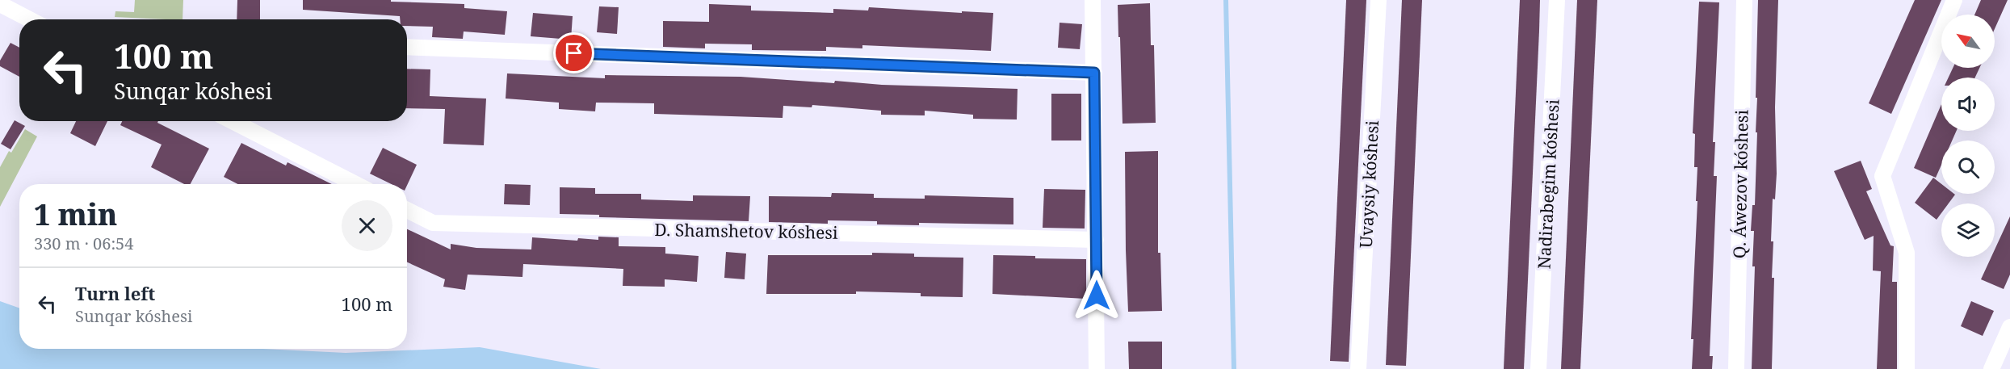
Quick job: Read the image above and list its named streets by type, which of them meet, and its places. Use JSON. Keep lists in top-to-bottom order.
{
  "streets": {
    "street": [
      "Uvaysiy kóshesi",
      "Nadirabegim kóshesi",
      "Q. Áwezov kóshesi",
      "D. Shamshetov kóshesi"
    ]
  },
  "north": "top left",
  "page": {
    "turn": ["100 m", "Sunqar kóshesi"],
    "heading": ["1 min", "330 m · 06:54"],
    "list": [
      {
        "name": "Turn left",
        "note": "Sunqar kóshesi",
        "value": "100 m"
      }
    ]
  }
}
